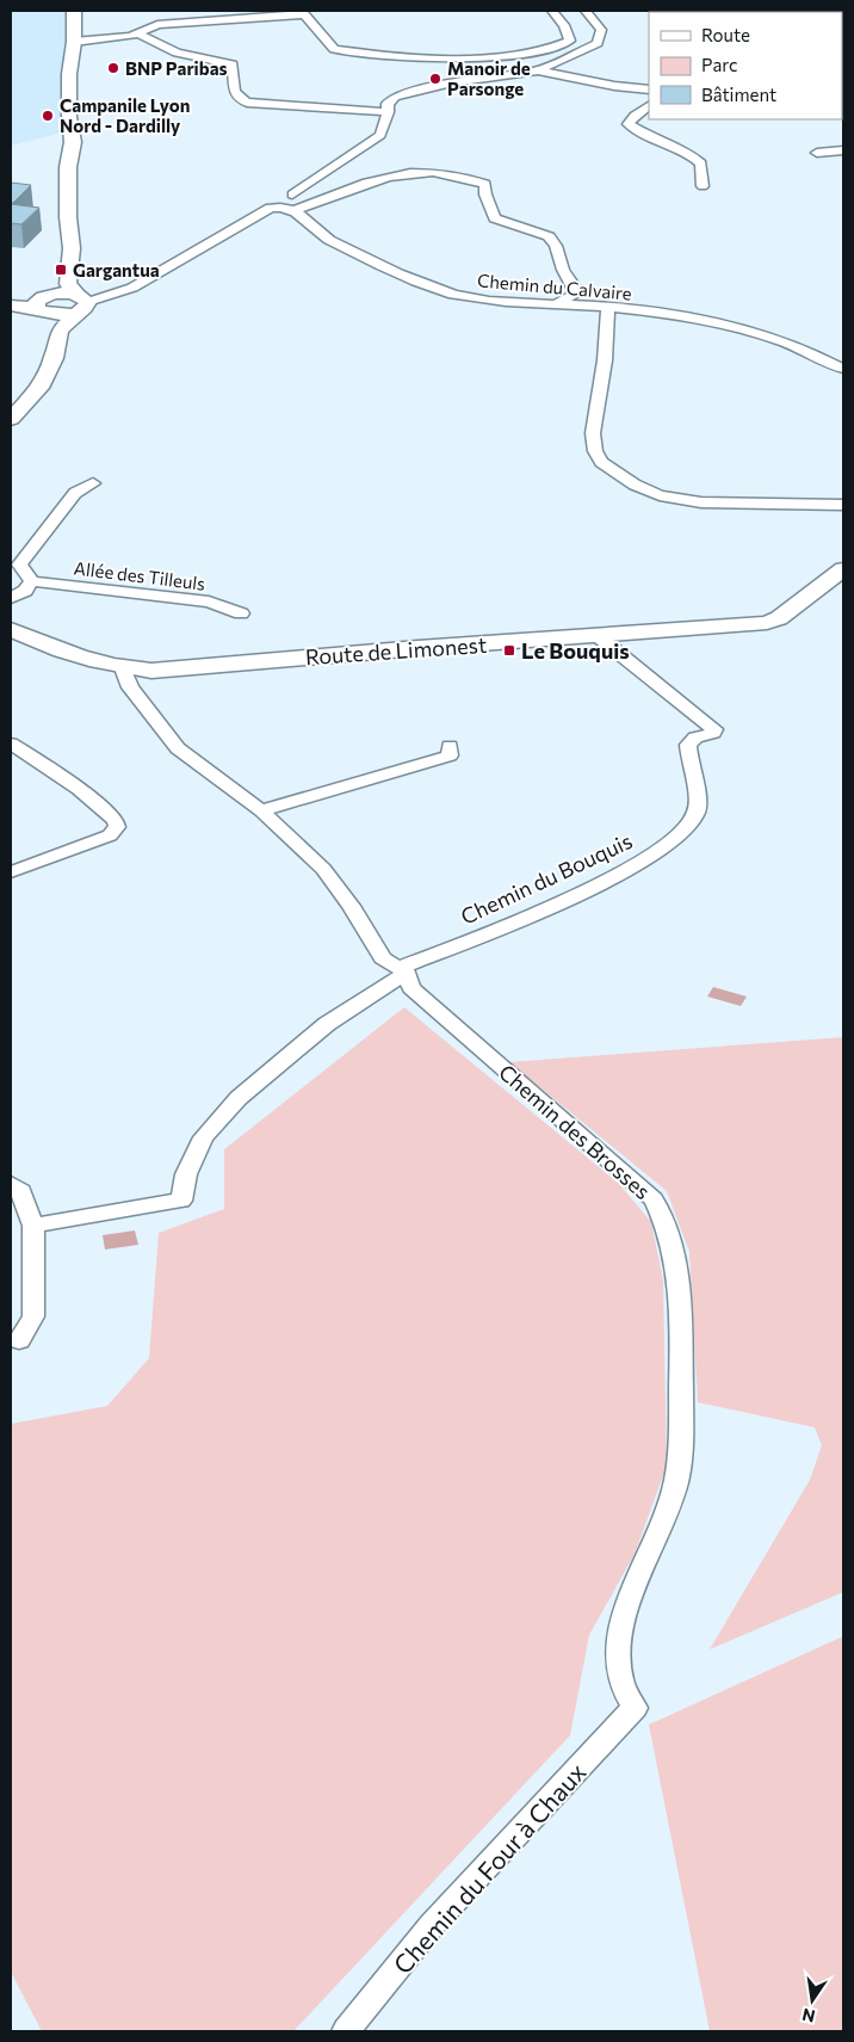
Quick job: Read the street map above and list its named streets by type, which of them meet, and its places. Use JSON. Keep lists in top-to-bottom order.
{
  "streets": {
    "street": [
      "Chemin du Calvaire",
      "Allée des Tilleuls",
      "Route de Limonest",
      "Chemin du Bouquis",
      "Chemin des Brosses",
      "Chemin du Four à Chaux"
    ]
  },
  "crossings": [
    ["Route de Limonest", "Chemin du Bouquis"],
    ["Route de Limonest", "Chemin des Brosses"],
    ["Chemin du Bouquis", "Chemin des Brosses"],
    ["Chemin des Brosses", "Chemin du Four à Chaux"]
  ],
  "places": {
    "other": ["BNP Paribas", "Manoir de Parsonge", "Campanile Lyon Nord - Dardilly"],
    "transit": ["Gargantua", "Le Bouquis"]
  },
  "legend": ["Route", "Parc", "Bâtiment"],
  "north": "bottom"
}
